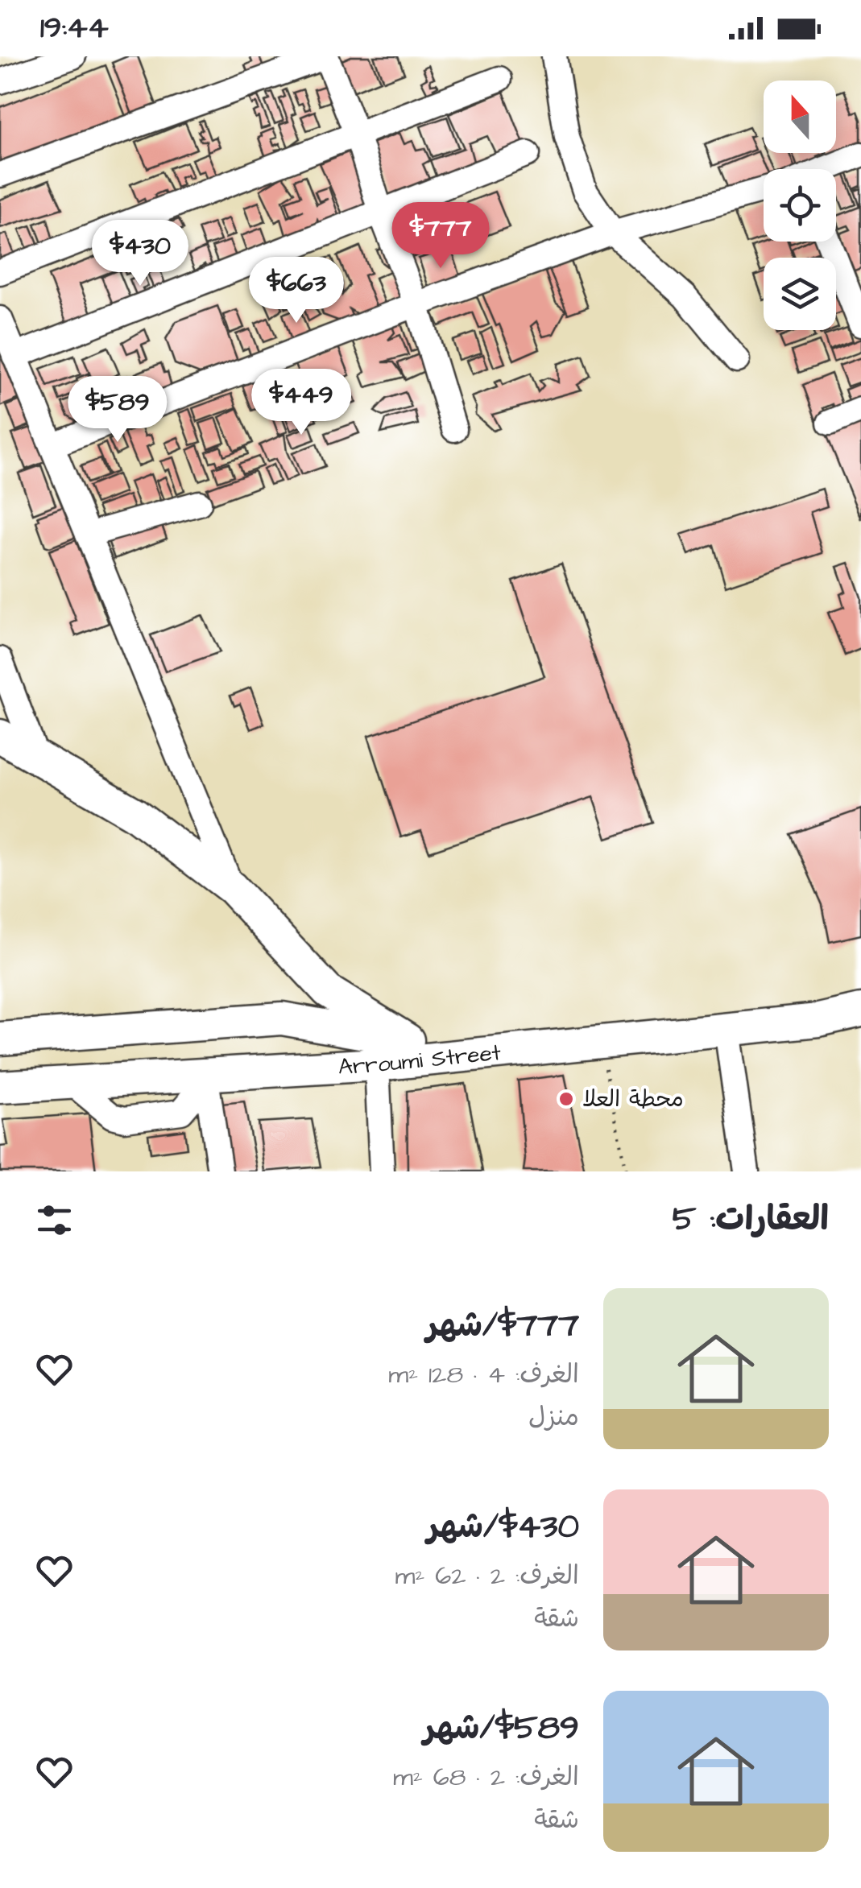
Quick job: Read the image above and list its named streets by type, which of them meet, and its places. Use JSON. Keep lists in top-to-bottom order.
{
  "streets": {
    "main road": ["Arroumi Street"]
  },
  "places": ["محطة العلا"],
  "north": "top",
  "page": {
    "status": "19:44",
    "price": [
      "$777",
      "$430",
      "$663",
      "$449",
      "$589"
    ],
    "heading": "العقارات: 5",
    "list": [
      {
        "name": "$777/شهر",
        "note": "الغرف: 4 · 128 m² · منزل"
      },
      {
        "name": "$430/شهر",
        "note": "الغرف: 2 · 62 m² · شقة"
      },
      {
        "name": "$589/شهر",
        "note": "الغرف: 2 · 68 m² · شقة"
      }
    ]
  }
}
